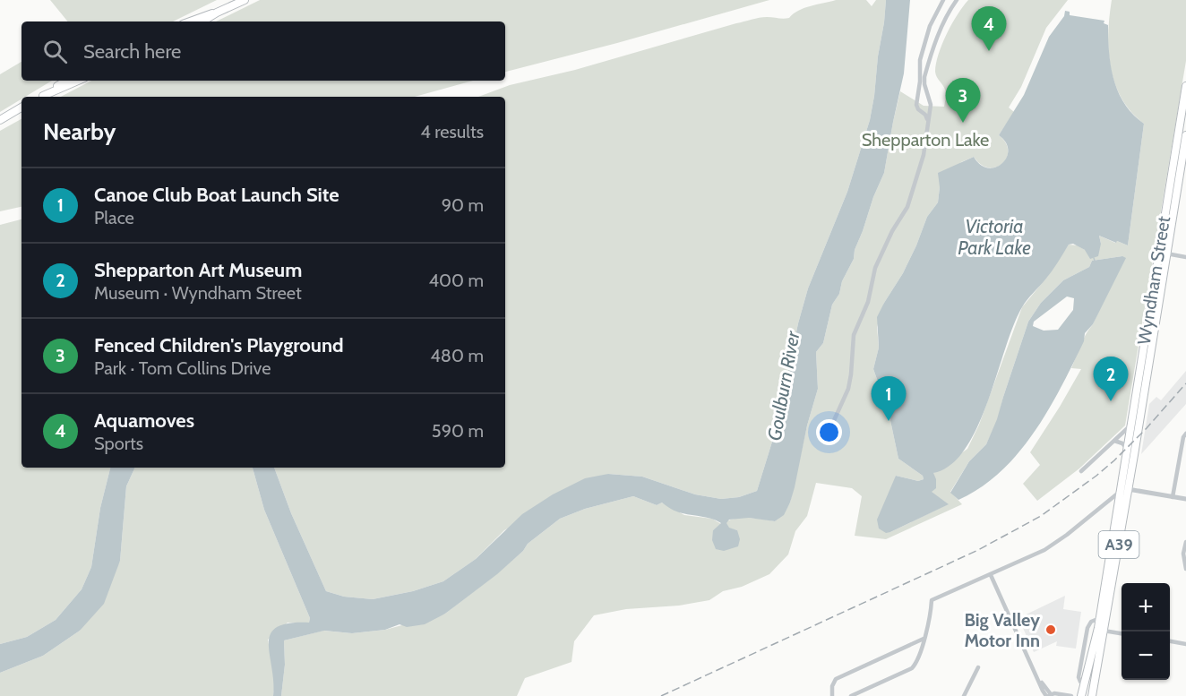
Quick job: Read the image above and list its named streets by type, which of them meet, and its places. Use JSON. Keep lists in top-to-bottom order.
{
  "streets": {
    "highway": ["Wyndham Street", "A39"]
  },
  "water": ["Victoria Park Lake", "Goulburn River"],
  "parks": ["Shepparton Lake"],
  "places": ["Big Valley Motor Inn"],
  "page": {
    "pins": [
      "4",
      "3",
      "2",
      "1"
    ],
    "search": "Search here",
    "heading": ["Nearby", "4 results"],
    "list": [
      {
        "mark": "1",
        "name": "Canoe Club Boat Launch Site",
        "note": "Place",
        "value": "90 m"
      },
      {
        "mark": "2",
        "name": "Shepparton Art Museum",
        "note": "Museum · Wyndham Street",
        "value": "400 m"
      },
      {
        "mark": "3",
        "name": "Fenced Children's Playground",
        "note": "Park · Tom Collins Drive",
        "value": "480 m"
      },
      {
        "mark": "4",
        "name": "Aquamoves",
        "note": "Sports",
        "value": "590 m"
      }
    ],
    "map_buttons": ["+", "−"]
  }
}
